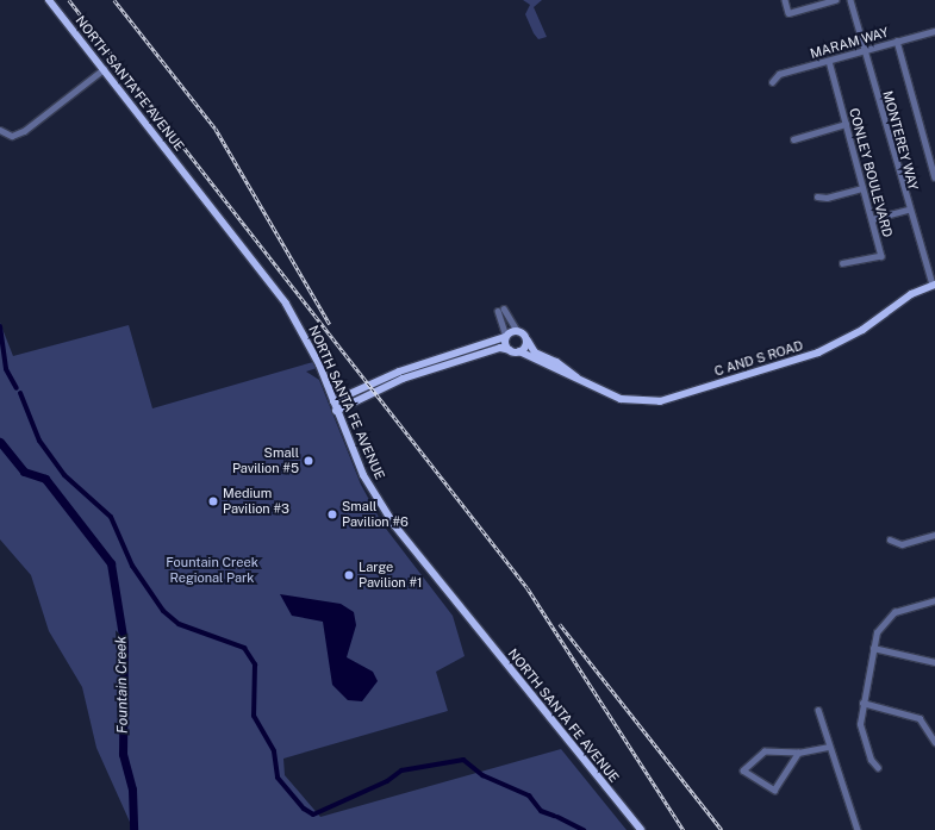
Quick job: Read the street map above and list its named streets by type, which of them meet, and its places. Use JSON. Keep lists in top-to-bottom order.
{
  "streets": {
    "main road": ["NORTH SANTA FE AVENUE", "C AND S ROAD"],
    "street": ["MARAM WAY", "MONTEREY WAY", "CONLEY BOULEVARD"]
  },
  "crossings": [
    ["MARAM WAY", "MONTEREY WAY"],
    ["MARAM WAY", "CONLEY BOULEVARD"],
    ["NORTH SANTA FE AVENUE", "C AND S ROAD"],
    ["MONTEREY WAY", "C AND S ROAD"]
  ],
  "water": ["Fountain Creek"],
  "parks": ["Fountain Creek Regional Park"],
  "places": [
    "Small Pavilion #5",
    "Medium Pavilion #3",
    "Small Pavilion #6",
    "Large Pavilion #1"
  ]
}
